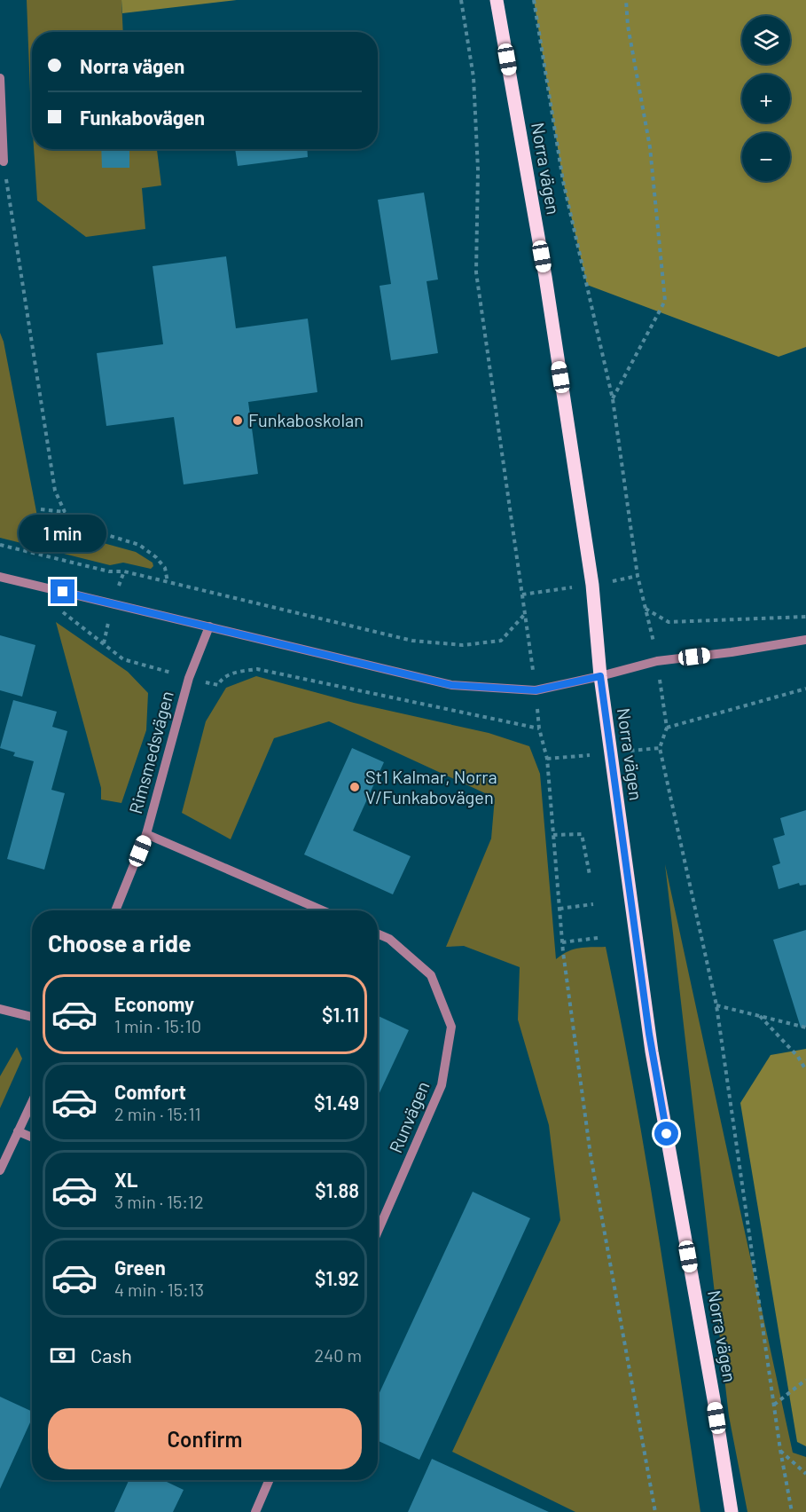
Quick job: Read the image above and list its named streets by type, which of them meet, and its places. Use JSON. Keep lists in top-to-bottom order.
{
  "streets": {
    "main road": ["Norra vägen"],
    "street": ["Rimsmedsvägen", "Runvägen"]
  },
  "places": ["Funkaboskolan", "St1 Kalmar, Norra V/Funkabovägen"],
  "page": {
    "map_buttons": ["+", "−"],
    "banner": ["Norra vägen", "Funkabovägen"],
    "bubble": "1 min",
    "heading": "Choose a ride",
    "list": [
      {
        "name": "Economy",
        "note": "1 min · 15:10",
        "value": "$1.11"
      },
      {
        "name": "Comfort",
        "note": "2 min · 15:11",
        "value": "$1.49"
      },
      {
        "name": "XL",
        "note": "3 min · 15:12",
        "value": "$1.88"
      },
      {
        "name": "Green",
        "note": "4 min · 15:13",
        "value": "$1.92"
      }
    ],
    "pay": ["Cash", "240 m"],
    "buttons": "Confirm"
  }
}
